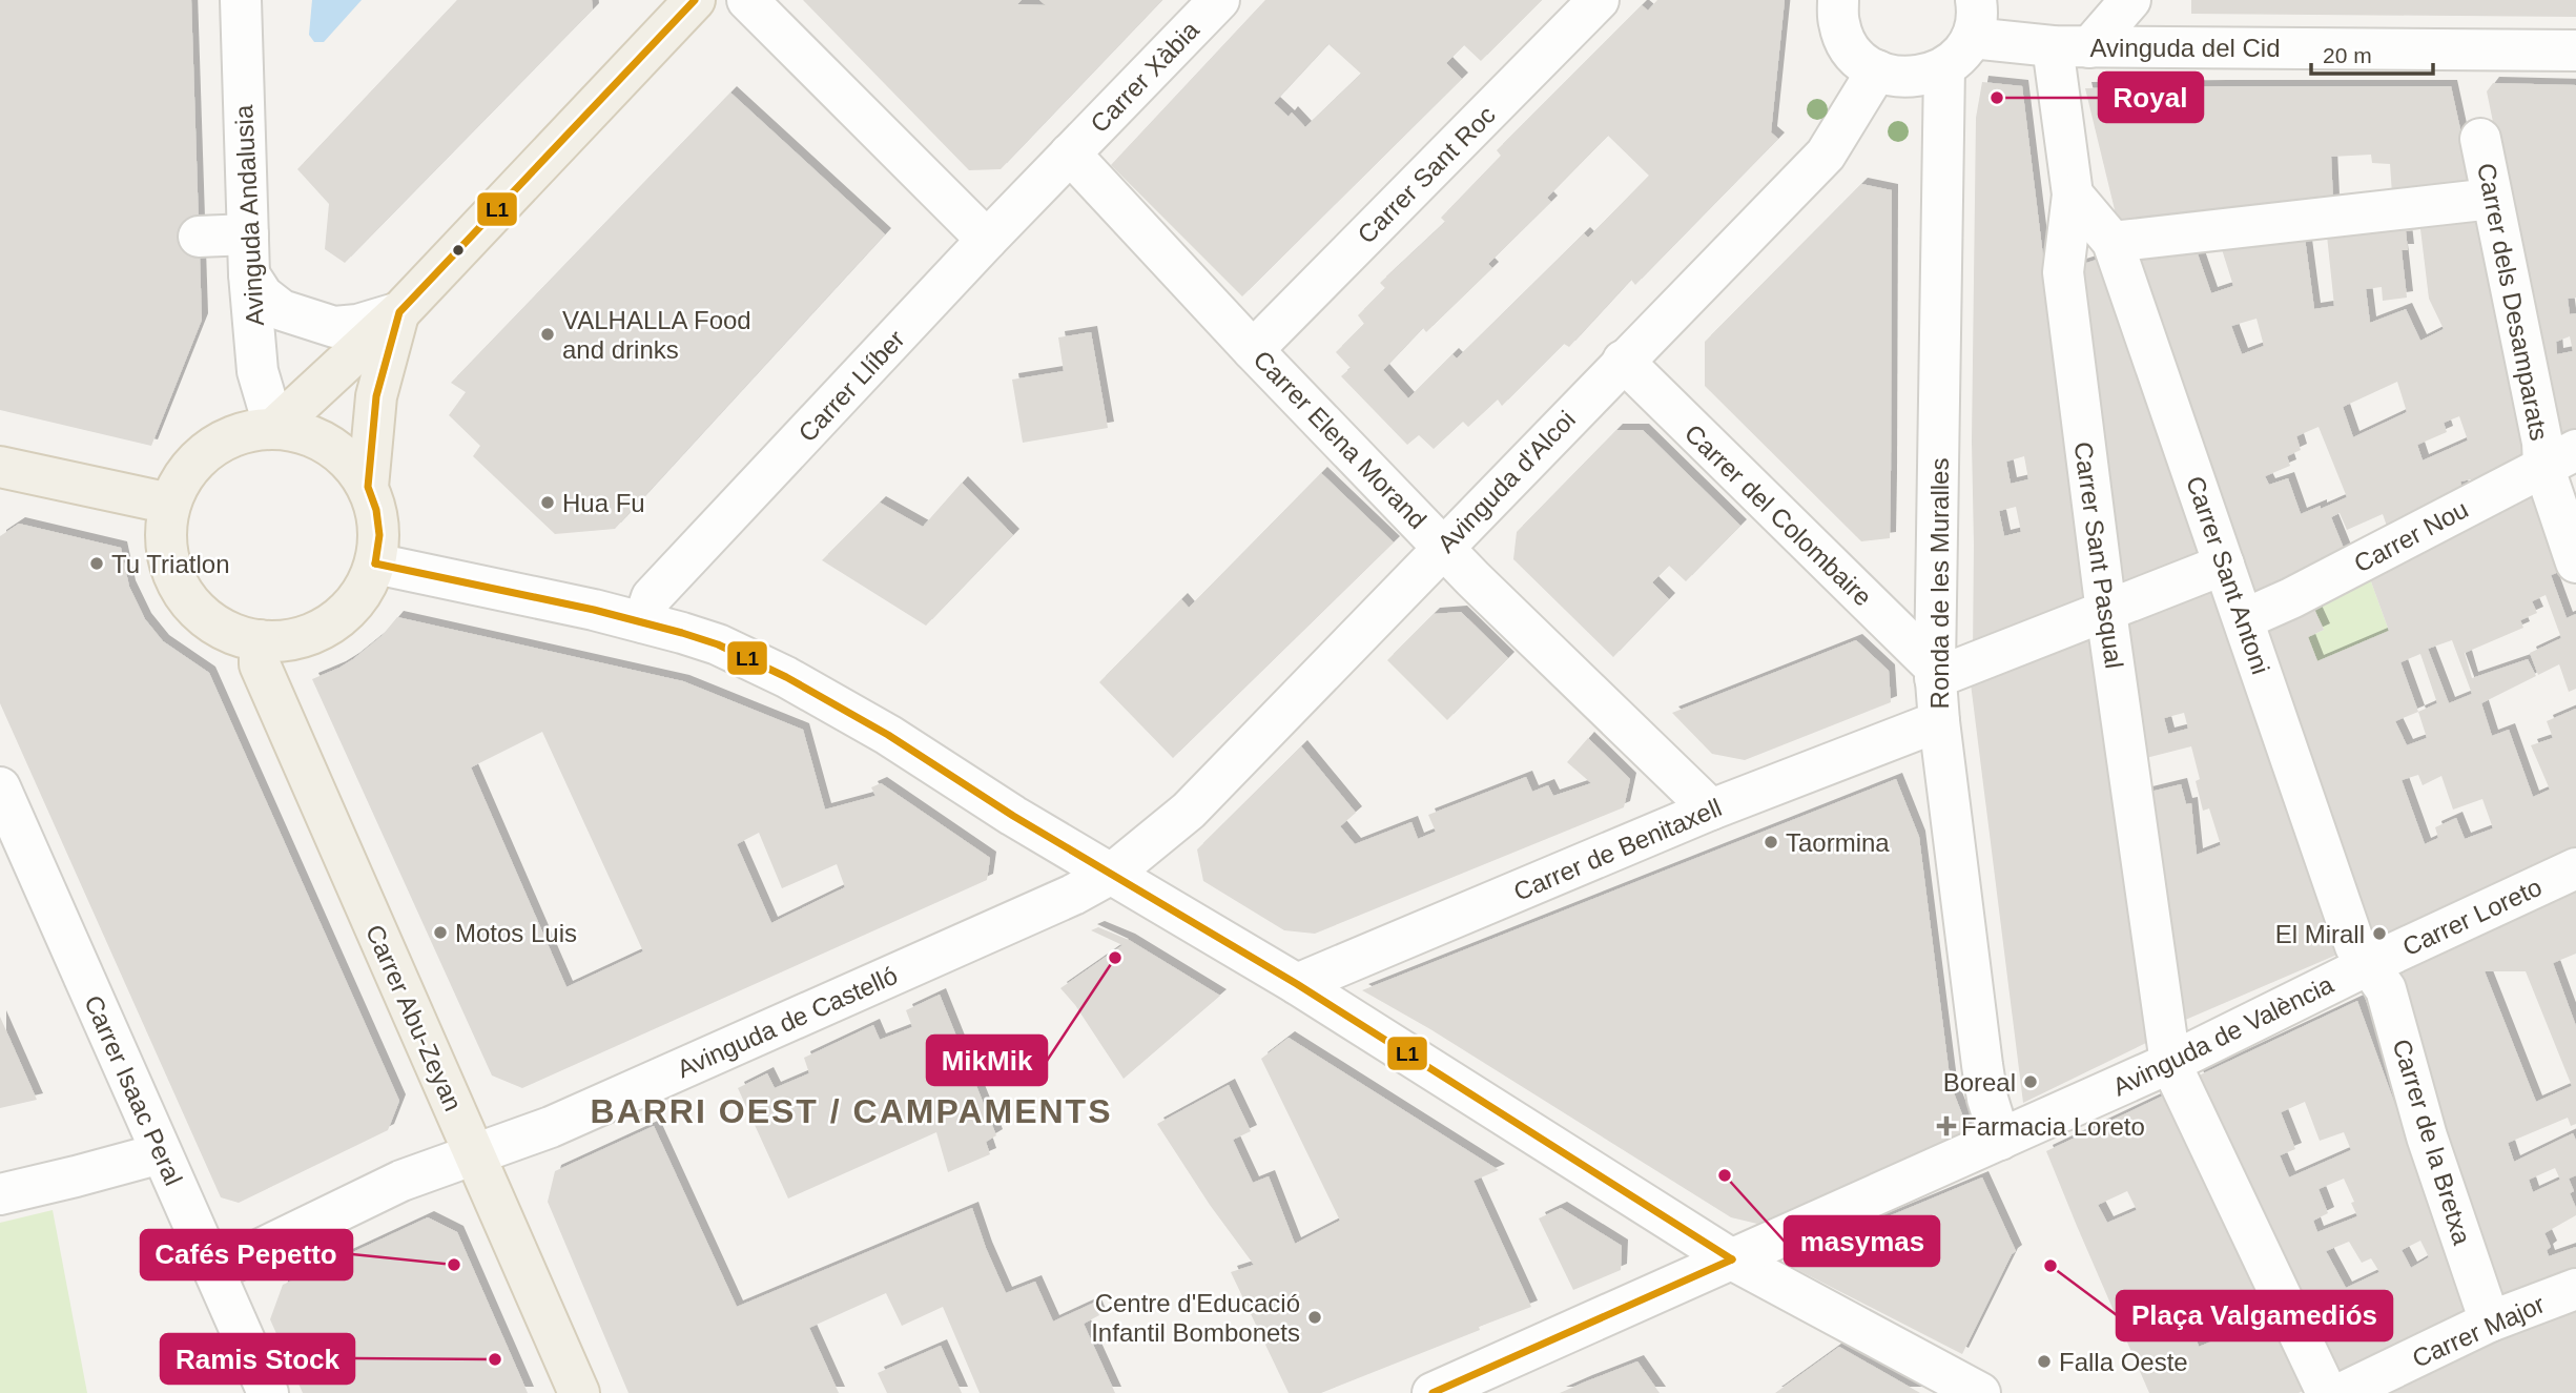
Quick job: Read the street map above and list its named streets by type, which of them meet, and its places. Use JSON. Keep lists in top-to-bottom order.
{
  "streets": {
    "main road": ["Carrer Abu-Zeyan"],
    "street": [
      "Avinguda del Cid",
      "Carrer Xàbia",
      "Carrer Sant Roc",
      "Avinguda Andalusia",
      "Carrer dels Desamparats",
      "Carrer Llíber",
      "Carrer Elena Morand",
      "Avinguda d'Alcoi",
      "Carrer del Colombaire",
      "Carrer Nou",
      "Carrer Sant Pasqual",
      "Carrer Sant Antoni",
      "Ronda de les Muralles",
      "Carrer de Benitaxell",
      "Carrer Loreto",
      "Avinguda de Castelló",
      "Avinguda de València",
      "Carrer Isaac Peral",
      "Carrer de la Bretxa",
      "Carrer Major"
    ]
  },
  "crossings": [
    ["Avinguda del Cid", "Carrer Sant Pasqual"],
    ["Carrer Xàbia", "Carrer Llíber"],
    ["Carrer Xàbia", "Carrer Elena Morand"],
    ["Carrer Sant Roc", "Carrer Elena Morand"],
    ["Avinguda Andalusia", "Carrer Abu-Zeyan"],
    ["Carrer dels Desamparats", "Carrer Nou"],
    ["Carrer Llíber", "Carrer Elena Morand"],
    ["Carrer Elena Morand", "Avinguda d'Alcoi"],
    ["Carrer Elena Morand", "Carrer de Benitaxell"],
    ["Avinguda d'Alcoi", "Carrer del Colombaire"],
    ["Avinguda d'Alcoi", "Avinguda de Castelló"],
    ["Carrer del Colombaire", "Ronda de les Muralles"],
    ["Carrer Nou", "Carrer Sant Antoni"],
    ["Carrer Sant Pasqual", "Carrer Sant Antoni"],
    ["Carrer Sant Pasqual", "Avinguda de València"],
    ["Carrer Sant Antoni", "Carrer Loreto"],
    ["Carrer Sant Antoni", "Avinguda de València"],
    ["Carrer Sant Antoni", "Carrer de la Bretxa"],
    ["Ronda de les Muralles", "Carrer de Benitaxell"],
    ["Ronda de les Muralles", "Avinguda de València"],
    ["Carrer Loreto", "Avinguda de València"],
    ["Carrer Loreto", "Carrer de la Bretxa"],
    ["Carrer Abu-Zeyan", "Avinguda de Castelló"],
    ["Avinguda de Castelló", "Carrer Isaac Peral"],
    ["Avinguda de València", "Carrer de la Bretxa"],
    ["Carrer de la Bretxa", "Carrer Major"]
  ],
  "districts": ["BARRI OEST / CAMPAMENTS"],
  "places": {
    "other": [
      "Royal",
      "VALHALLA Food and drinks",
      "Hua Fu",
      "Tu Triatlon",
      "Taormina",
      "Motos Luis",
      "El Mirall",
      "MikMik",
      "Boreal",
      "masymas",
      "Cafés Pepetto",
      "Plaça Valgamediós",
      "Centre d'Educació Infantil Bombonets",
      "Ramis Stock",
      "Falla Oeste"
    ],
    "health": ["Farmacia Loreto"]
  },
  "lines": ["transit line L1"],
  "scale_bar": "20 m"
}
